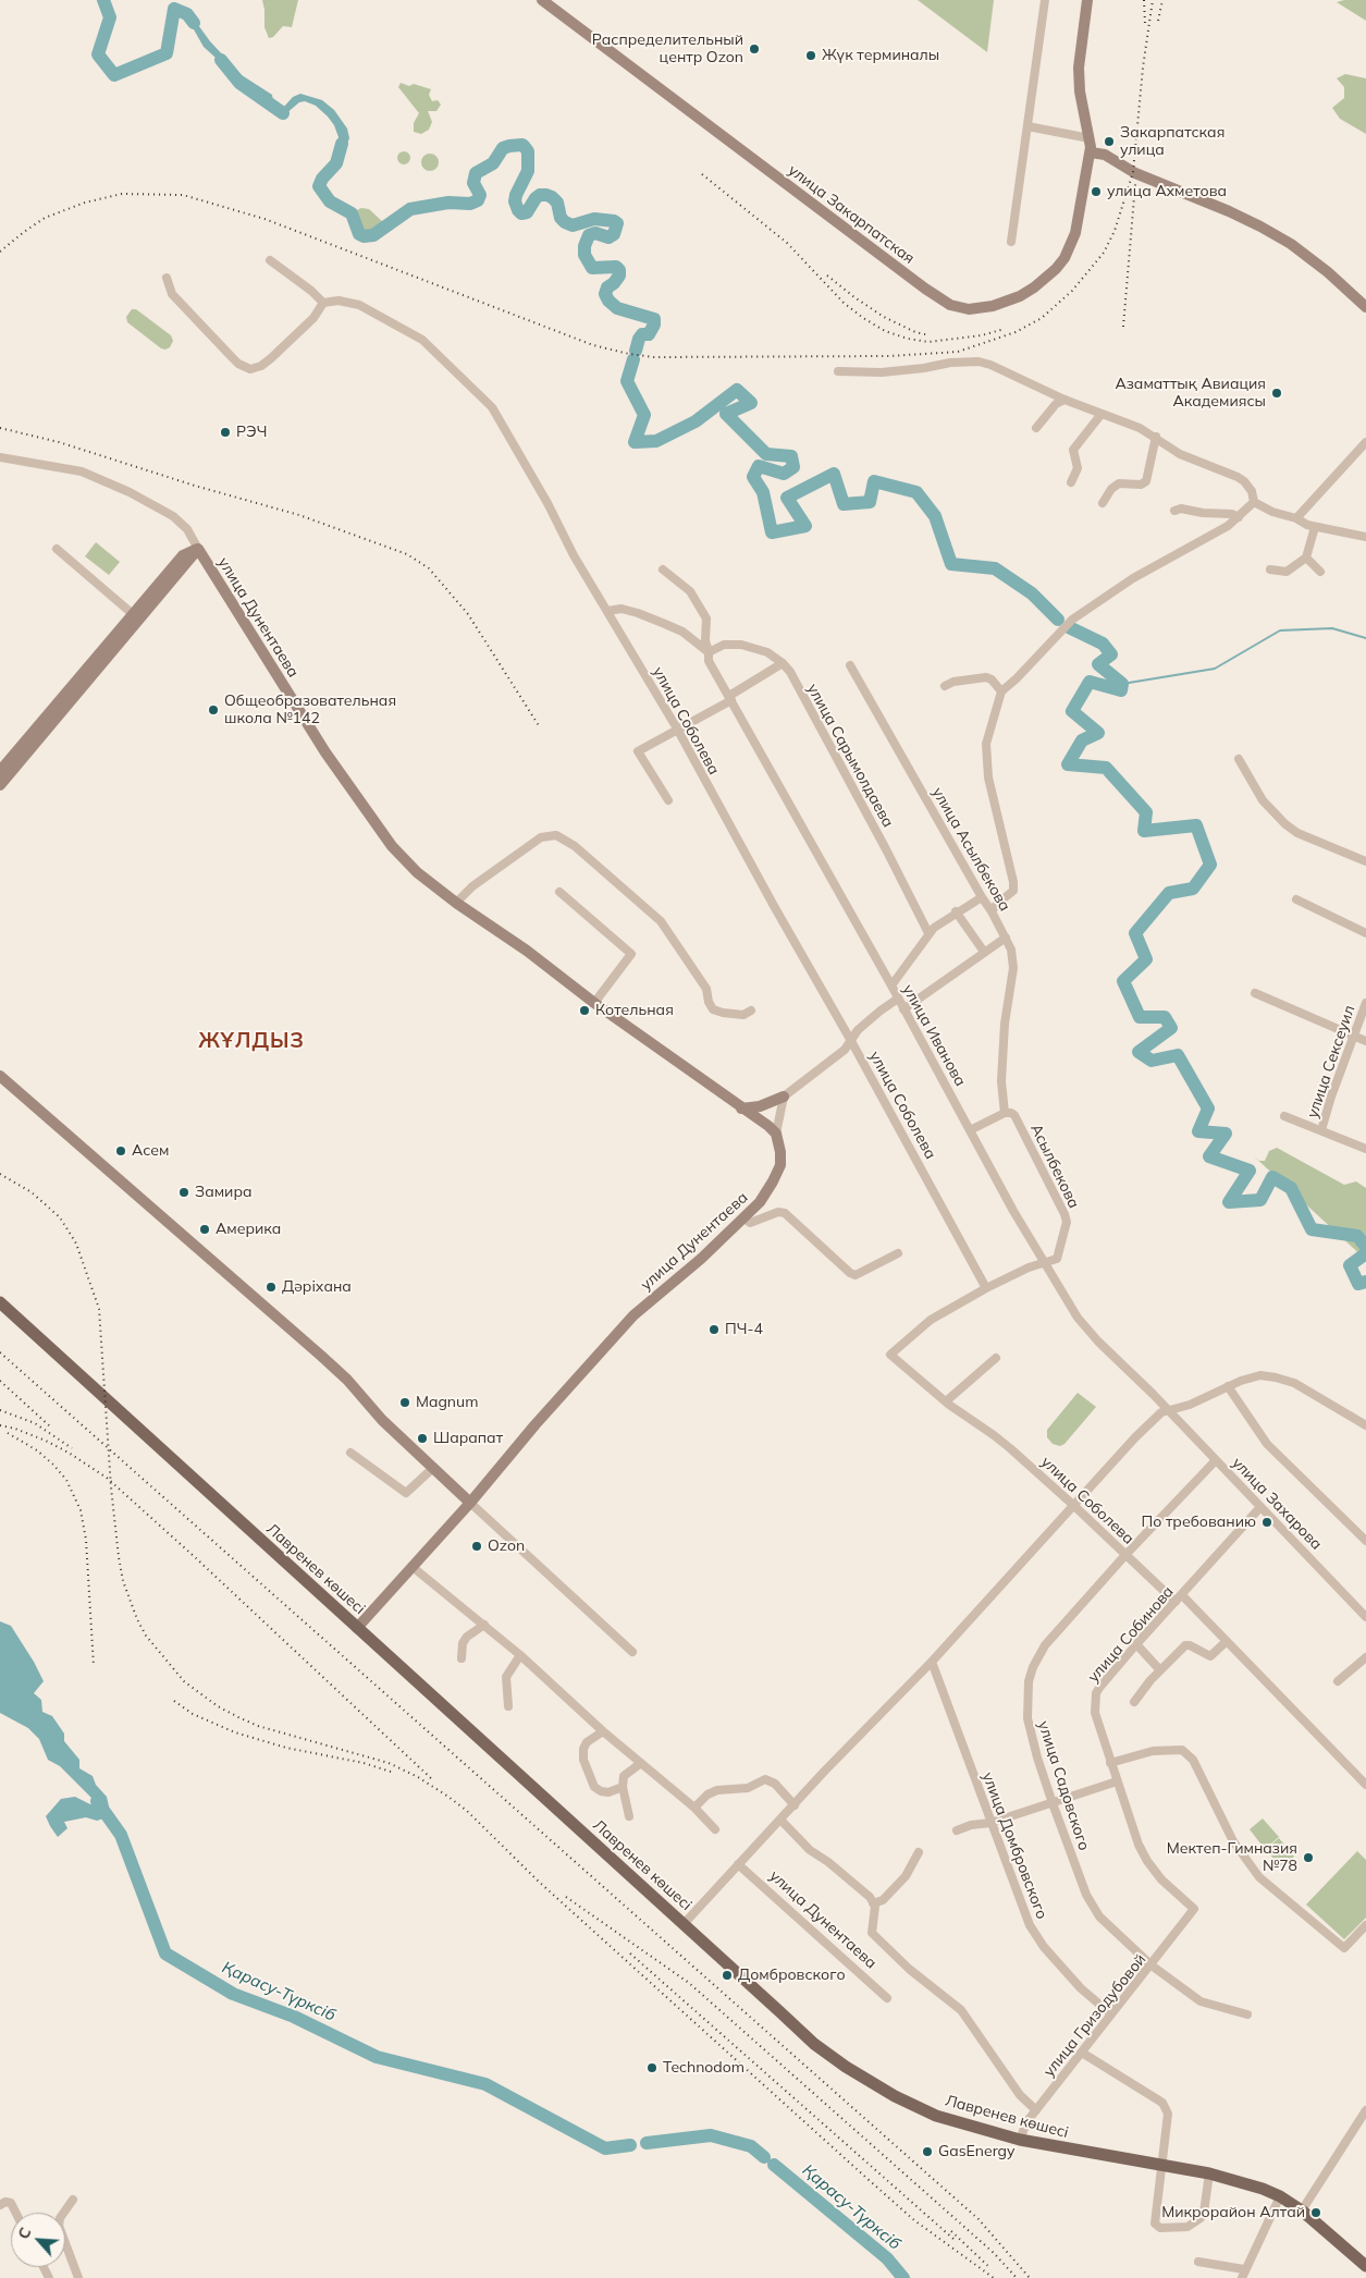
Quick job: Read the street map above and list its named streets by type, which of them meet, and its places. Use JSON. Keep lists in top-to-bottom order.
{
  "streets": {
    "main road": ["Лавренев көшесі"],
    "street": [
      "улица Закарпатская",
      "улица Дунентаева",
      "улица Соболева",
      "улица Сарымолдаева",
      "улица Асылбекова",
      "улица Иванова",
      "улица Сексеуил",
      "Асылбекова",
      "улица Захарова",
      "улица Собинова",
      "улица Садовского",
      "улица Домбровского",
      "улица Гризодубовой"
    ]
  },
  "crossings": [
    ["улица Дунентаева", "Лавренев көшесі"],
    ["улица Соболева", "улица Иванова"],
    ["улица Соболева", "Асылбекова"],
    ["улица Соболева", "улица Собинова"],
    ["улица Соболева", "улица Садовского"],
    ["улица Сарымолдаева", "улица Иванова"],
    ["улица Иванова", "Асылбекова"],
    ["улица Иванова", "улица Захарова"],
    ["улица Захарова", "улица Собинова"],
    ["улица Захарова", "улица Садовского"],
    ["Лавренев көшесі", "улица Гризодубовой"],
    ["улица Собинова", "улица Гризодубовой"],
    ["улица Садовского", "улица Гризодубовой"],
    ["улица Домбровского", "улица Гризодубовой"]
  ],
  "districts": ["ЖҰЛДЫЗ"],
  "water": ["Қарасу-Түрксіб"],
  "places": [
    "Распределительный центр Ozon",
    "Жүк терминалы",
    "Закарпатская улица",
    "улица Ахметова",
    "Азаматтық Авиация Академиясы",
    "РЭЧ",
    "Общеобразовательная школа №142",
    "Котельная",
    "Асем",
    "Замира",
    "Америка",
    "Дəріхана",
    "ПЧ-4",
    "Magnum",
    "Шарапат",
    "По требованию",
    "Ozon",
    "Мектеп-Гимназия №78",
    "Домбровского",
    "Technodom",
    "GasEnergy",
    "Микрорайон Алтай"
  ],
  "north": "top left"
}
